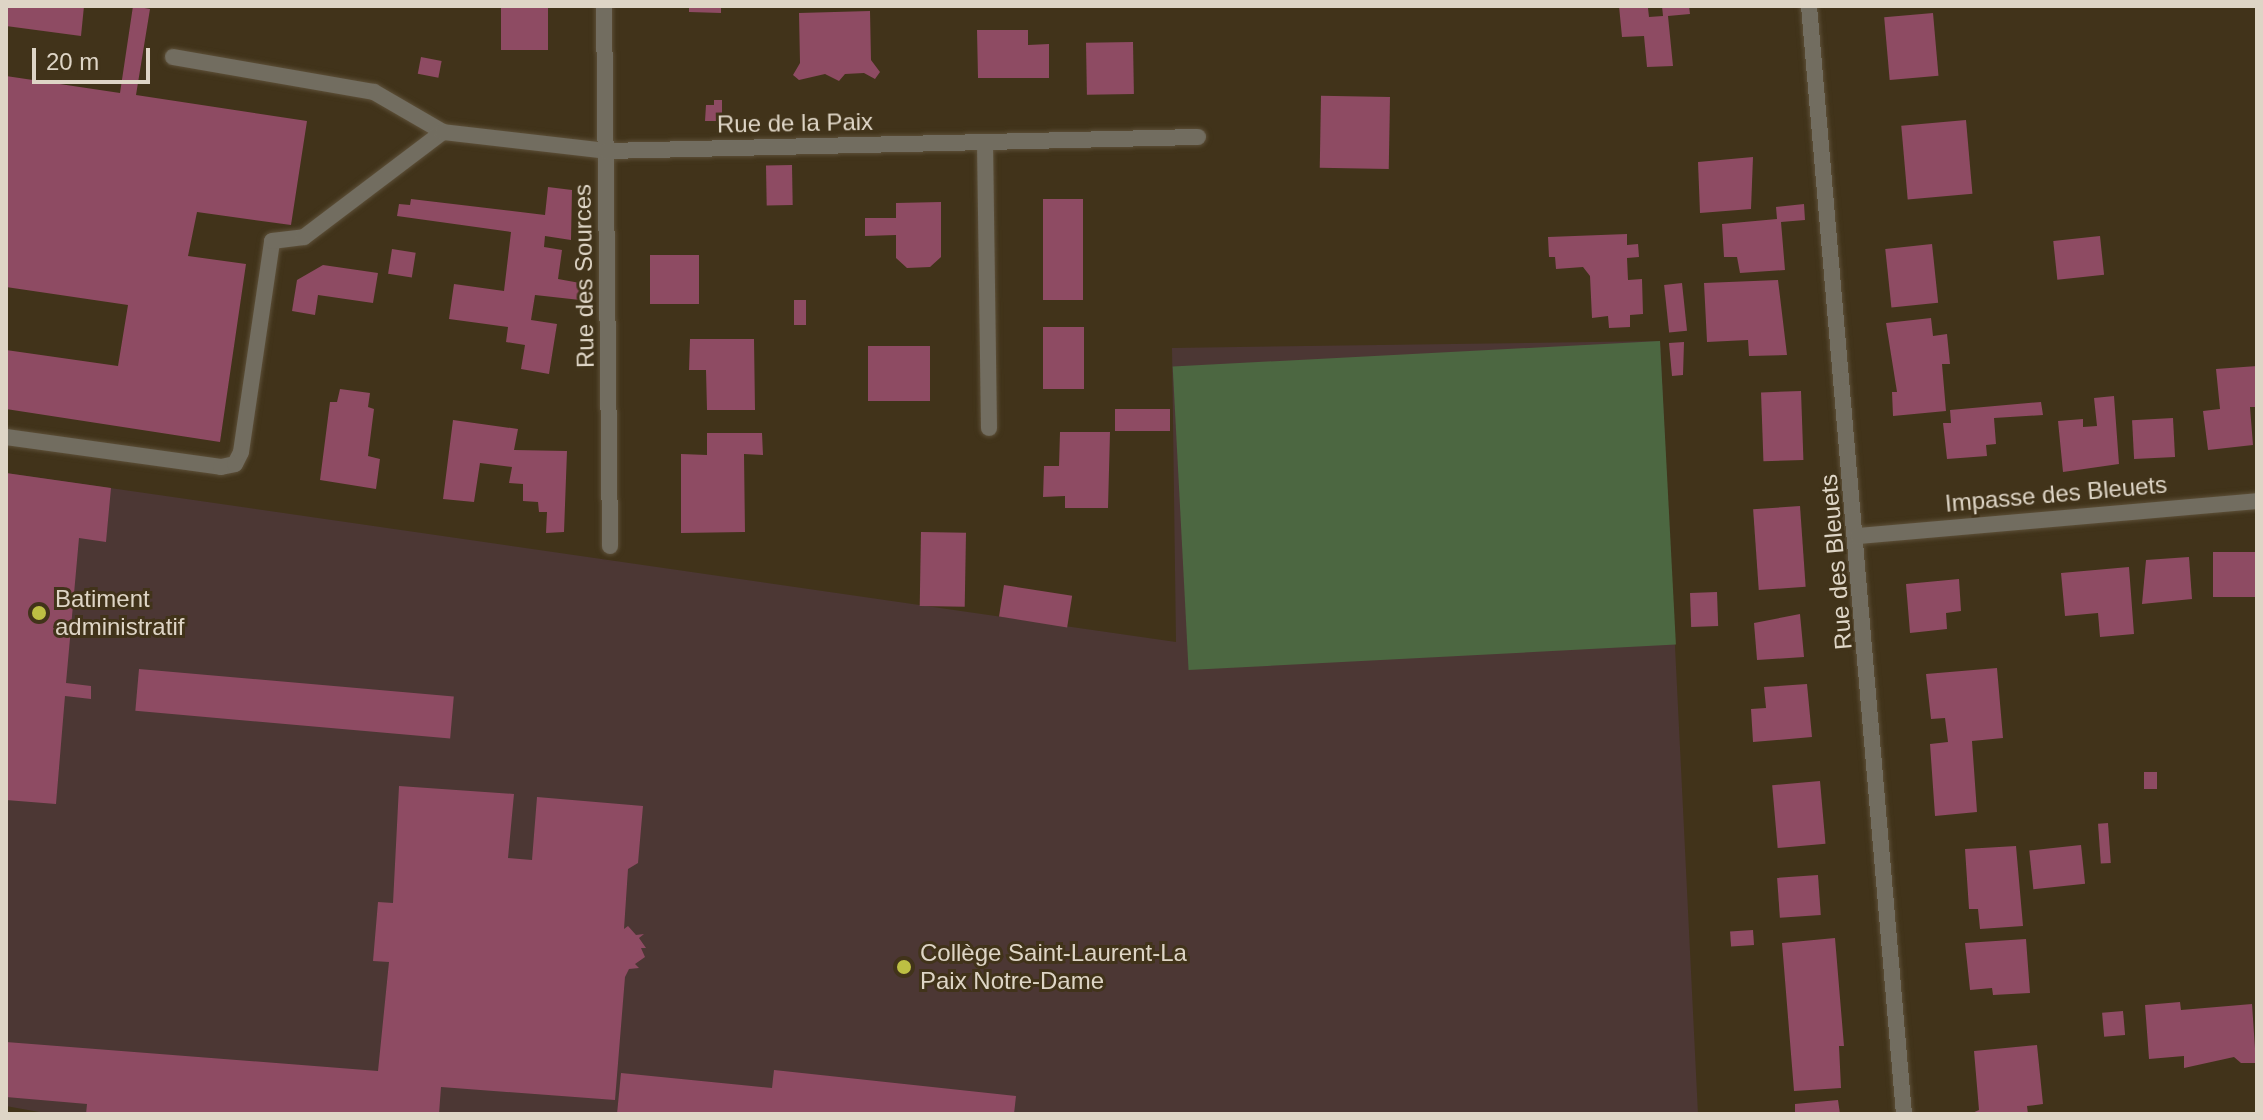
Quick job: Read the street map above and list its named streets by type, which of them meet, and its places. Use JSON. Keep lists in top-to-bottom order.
{
  "streets": {
    "street": [
      "Rue de la Paix",
      "Rue des Sources",
      "Impasse des Bleuets",
      "Rue des Bleuets"
    ]
  },
  "crossings": [
    ["Rue de la Paix", "Rue des Sources"],
    ["Impasse des Bleuets", "Rue des Bleuets"]
  ],
  "places": ["Batiment administratif", "Collège Saint-Laurent-La Paix Notre-Dame"],
  "scale_bar": "20 m"
}
